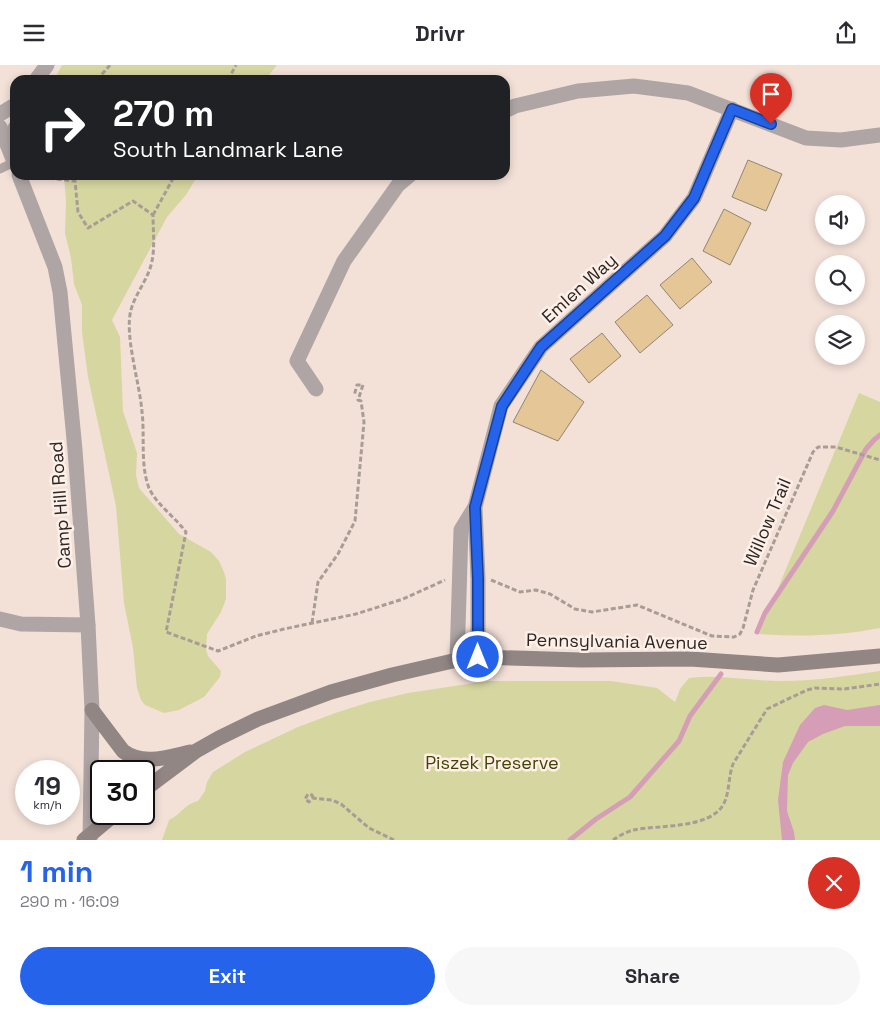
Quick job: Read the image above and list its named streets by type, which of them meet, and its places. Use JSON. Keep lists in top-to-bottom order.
{
  "streets": {
    "main road": ["Pennsylvania Avenue"],
    "street": ["Emlen Way", "Camp Hill Road"],
    "path": ["Willow Trail"]
  },
  "crossings": [
    ["Emlen Way", "Willow Trail"],
    ["Emlen Way", "Pennsylvania Avenue"]
  ],
  "parks": ["Piszek Preserve"],
  "page": {
    "header": "Drivr",
    "turn": ["270 m", "South Landmark Lane"],
    "speed": "19 km/h",
    "limit": "30",
    "heading": ["1 min", "290 m · 16:09"],
    "buttons": ["Exit", "Share"]
  }
}
